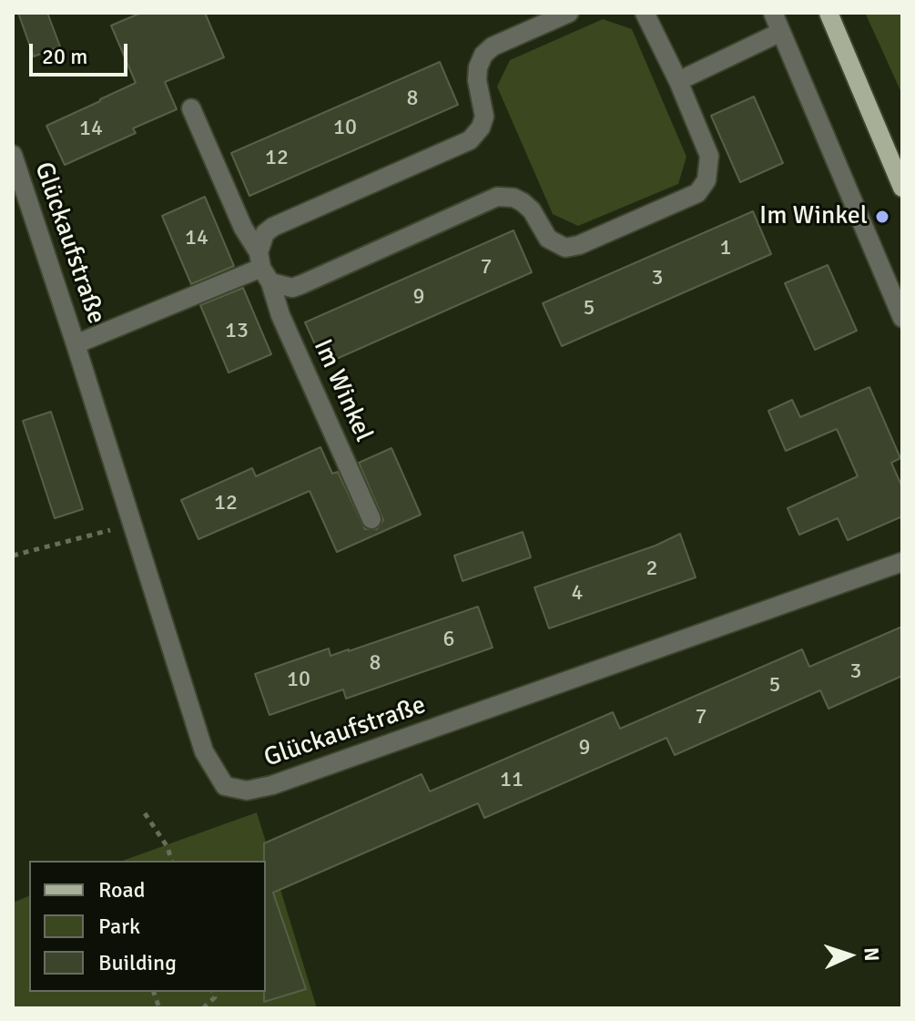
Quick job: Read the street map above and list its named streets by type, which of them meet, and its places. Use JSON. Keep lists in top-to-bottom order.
{
  "streets": {
    "street": ["Glückaufstraße", "Im Winkel"]
  },
  "places": ["Im Winkel"],
  "house_numbers": [
    "8",
    "10",
    "14",
    "12",
    "14",
    "1",
    "7",
    "3",
    "9",
    "5",
    "13",
    "12",
    "2",
    "4",
    "6",
    "8",
    "3",
    "10",
    "5",
    "7",
    "9",
    "11"
  ],
  "legend": ["Road", "Park", "Building"],
  "scale_bar": "20 m",
  "north": "right"
}
